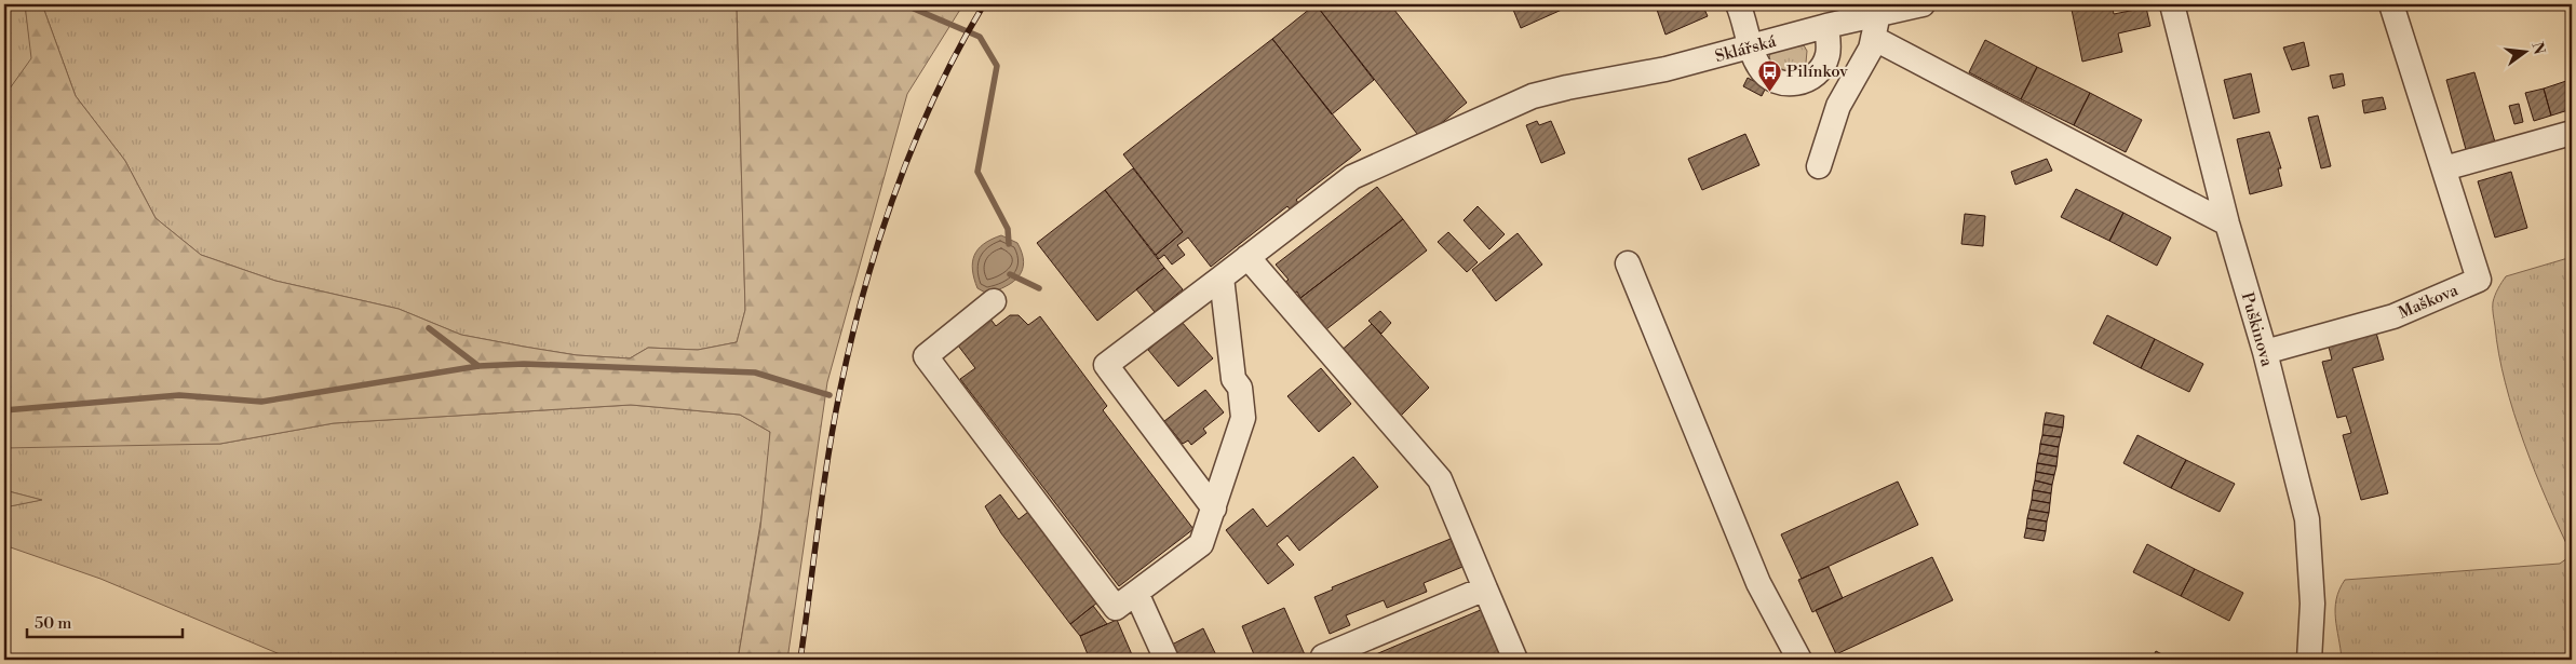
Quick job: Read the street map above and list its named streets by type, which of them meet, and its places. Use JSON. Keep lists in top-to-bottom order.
{
  "streets": {
    "street": ["Sklářská", "Maškova", "Puškinova"]
  },
  "crossings": [
    ["Maškova", "Puškinova"]
  ],
  "places": {
    "bus stop": ["Pilínkov"]
  },
  "scale_bar": "50 m",
  "north": "right"
}
